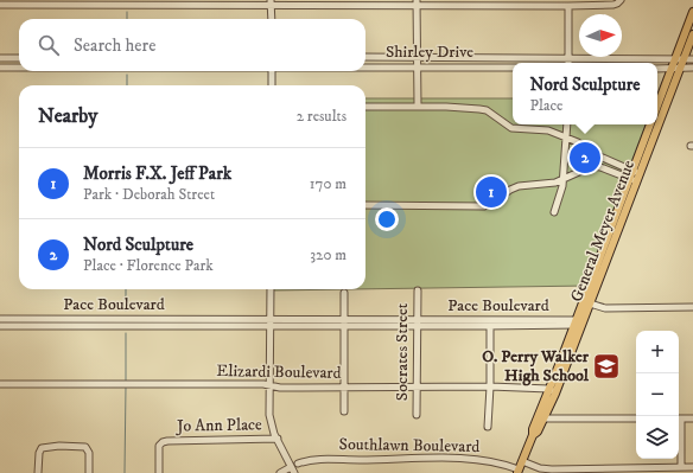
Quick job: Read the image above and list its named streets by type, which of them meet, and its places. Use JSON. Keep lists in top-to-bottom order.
{
  "streets": {
    "main road": ["General Meyer Avenue"],
    "street": [
      "Shirley Drive",
      "Pace Boulevard",
      "Socrates Street",
      "Elizardi Boulevard",
      "Jo Ann Place",
      "Southlawn Boulevard"
    ]
  },
  "crossings": [
    ["Shirley Drive", "General Meyer Avenue"],
    ["General Meyer Avenue", "Pace Boulevard"],
    ["General Meyer Avenue", "Elizardi Boulevard"],
    ["General Meyer Avenue", "Southlawn Boulevard"],
    ["Pace Boulevard", "Socrates Street"],
    ["Socrates Street", "Elizardi Boulevard"]
  ],
  "places": {
    "school or university": ["O. Perry Walker High School"]
  },
  "north": "right",
  "page": {
    "search": "Search here",
    "popup": ["Nord Sculpture", "Place"],
    "heading": ["Nearby", "2 results"],
    "pins": ["2", "1"],
    "list": [
      {
        "mark": "1",
        "name": "Morris F.X. Jeff Park",
        "note": "Park · Deborah Street",
        "value": "170 m"
      },
      {
        "mark": "2",
        "name": "Nord Sculpture",
        "note": "Place · Florence Park",
        "value": "320 m"
      }
    ],
    "map_buttons": ["+", "−"]
  }
}
